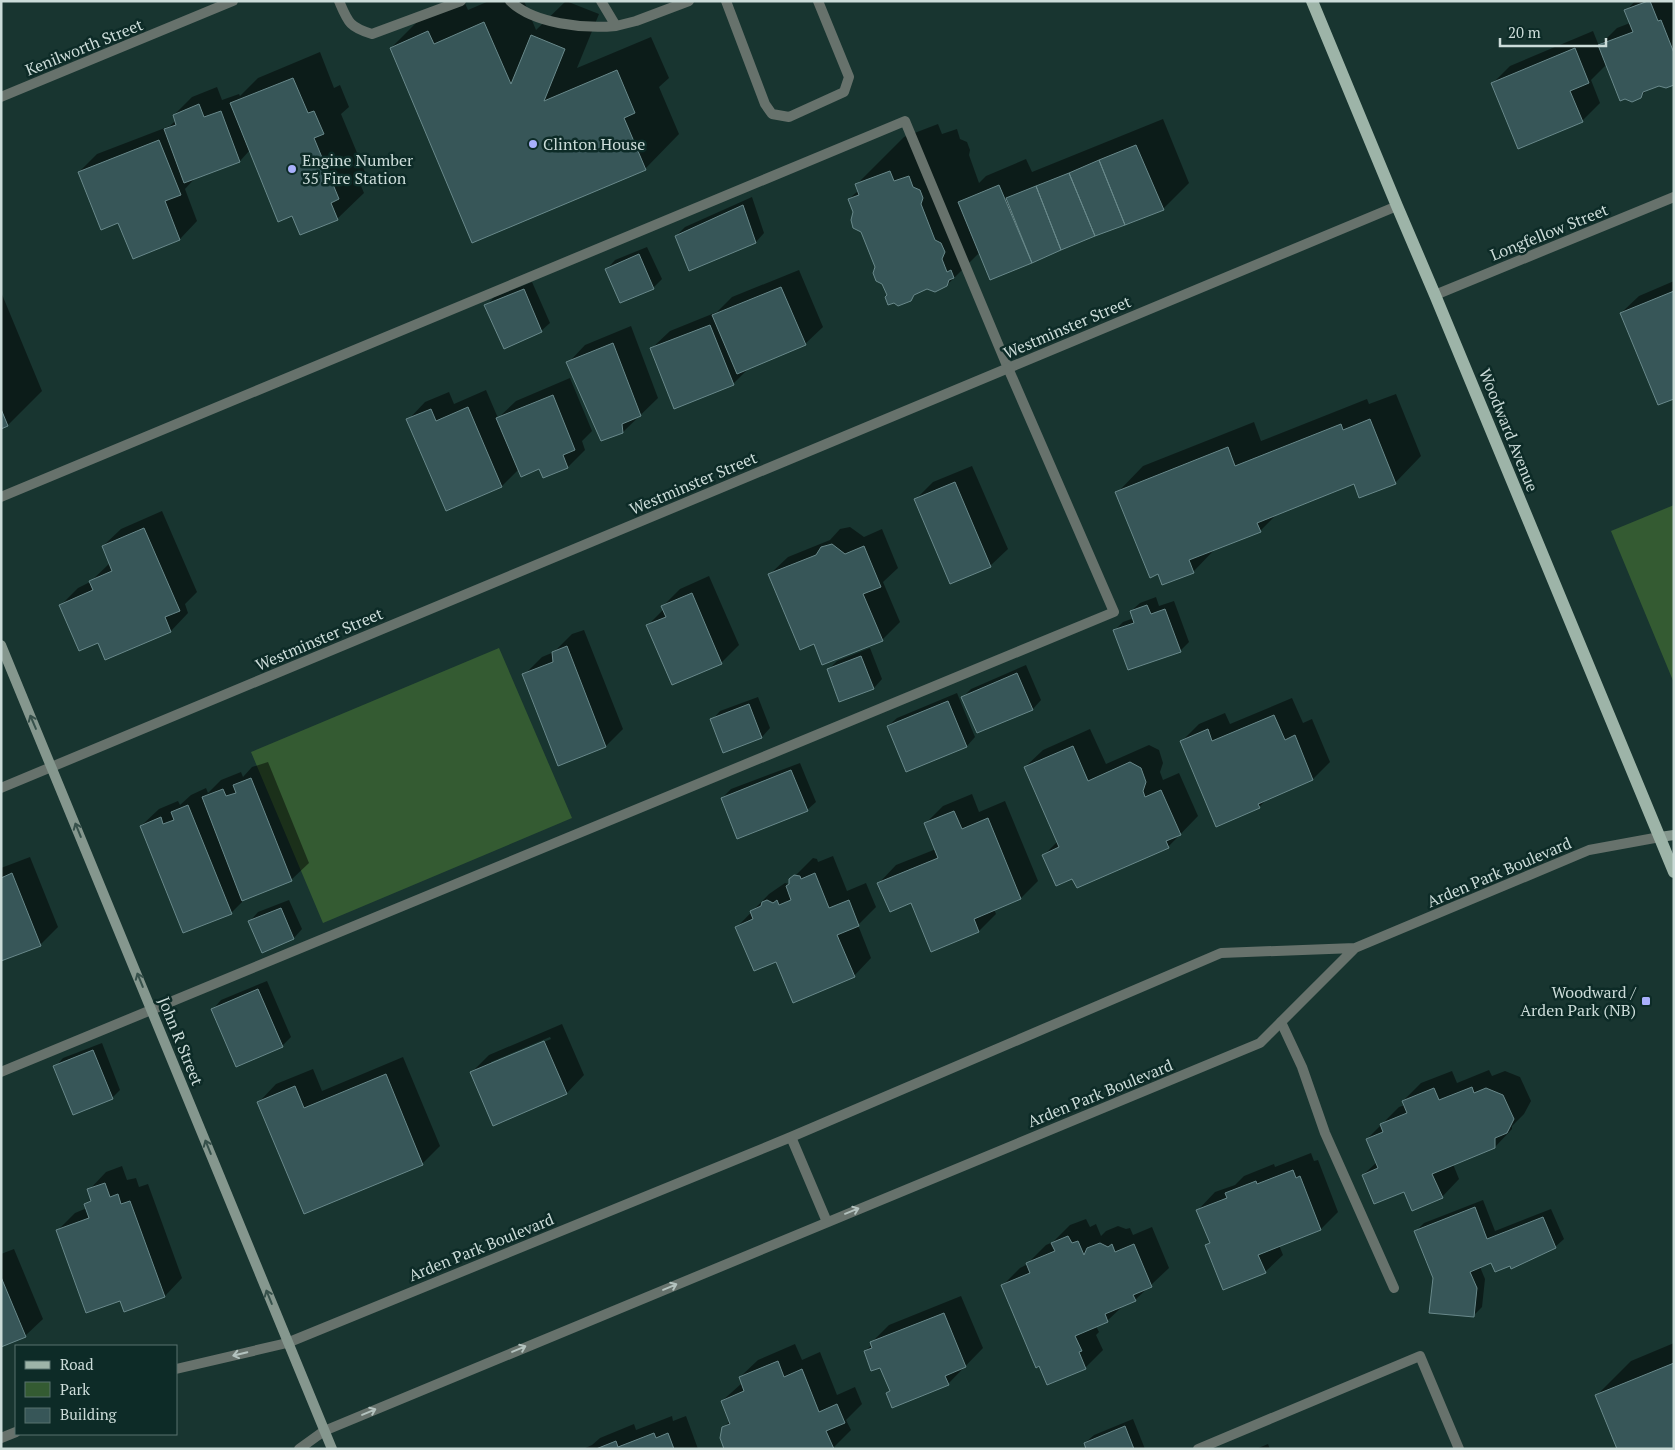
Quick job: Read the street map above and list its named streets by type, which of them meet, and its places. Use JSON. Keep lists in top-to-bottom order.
{
  "streets": {
    "main road": ["Woodward Avenue"],
    "street": [
      "Kenilworth Street",
      "Longfellow Street",
      "Westminster Street",
      "Arden Park Boulevard",
      "John R Street"
    ]
  },
  "crossings": [
    ["Longfellow Street", "Woodward Avenue"],
    ["Westminster Street", "Woodward Avenue"],
    ["Westminster Street", "John R Street"],
    ["Woodward Avenue", "Arden Park Boulevard"],
    ["Arden Park Boulevard", "John R Street"]
  ],
  "one_way": ["John R Street"],
  "places": {
    "other": ["Clinton House", "Engine Number 35 Fire Station"],
    "transit": ["Woodward / Arden Park (NB)"]
  },
  "legend": ["Road", "Park", "Building"],
  "scale_bar": "20 m"
}
